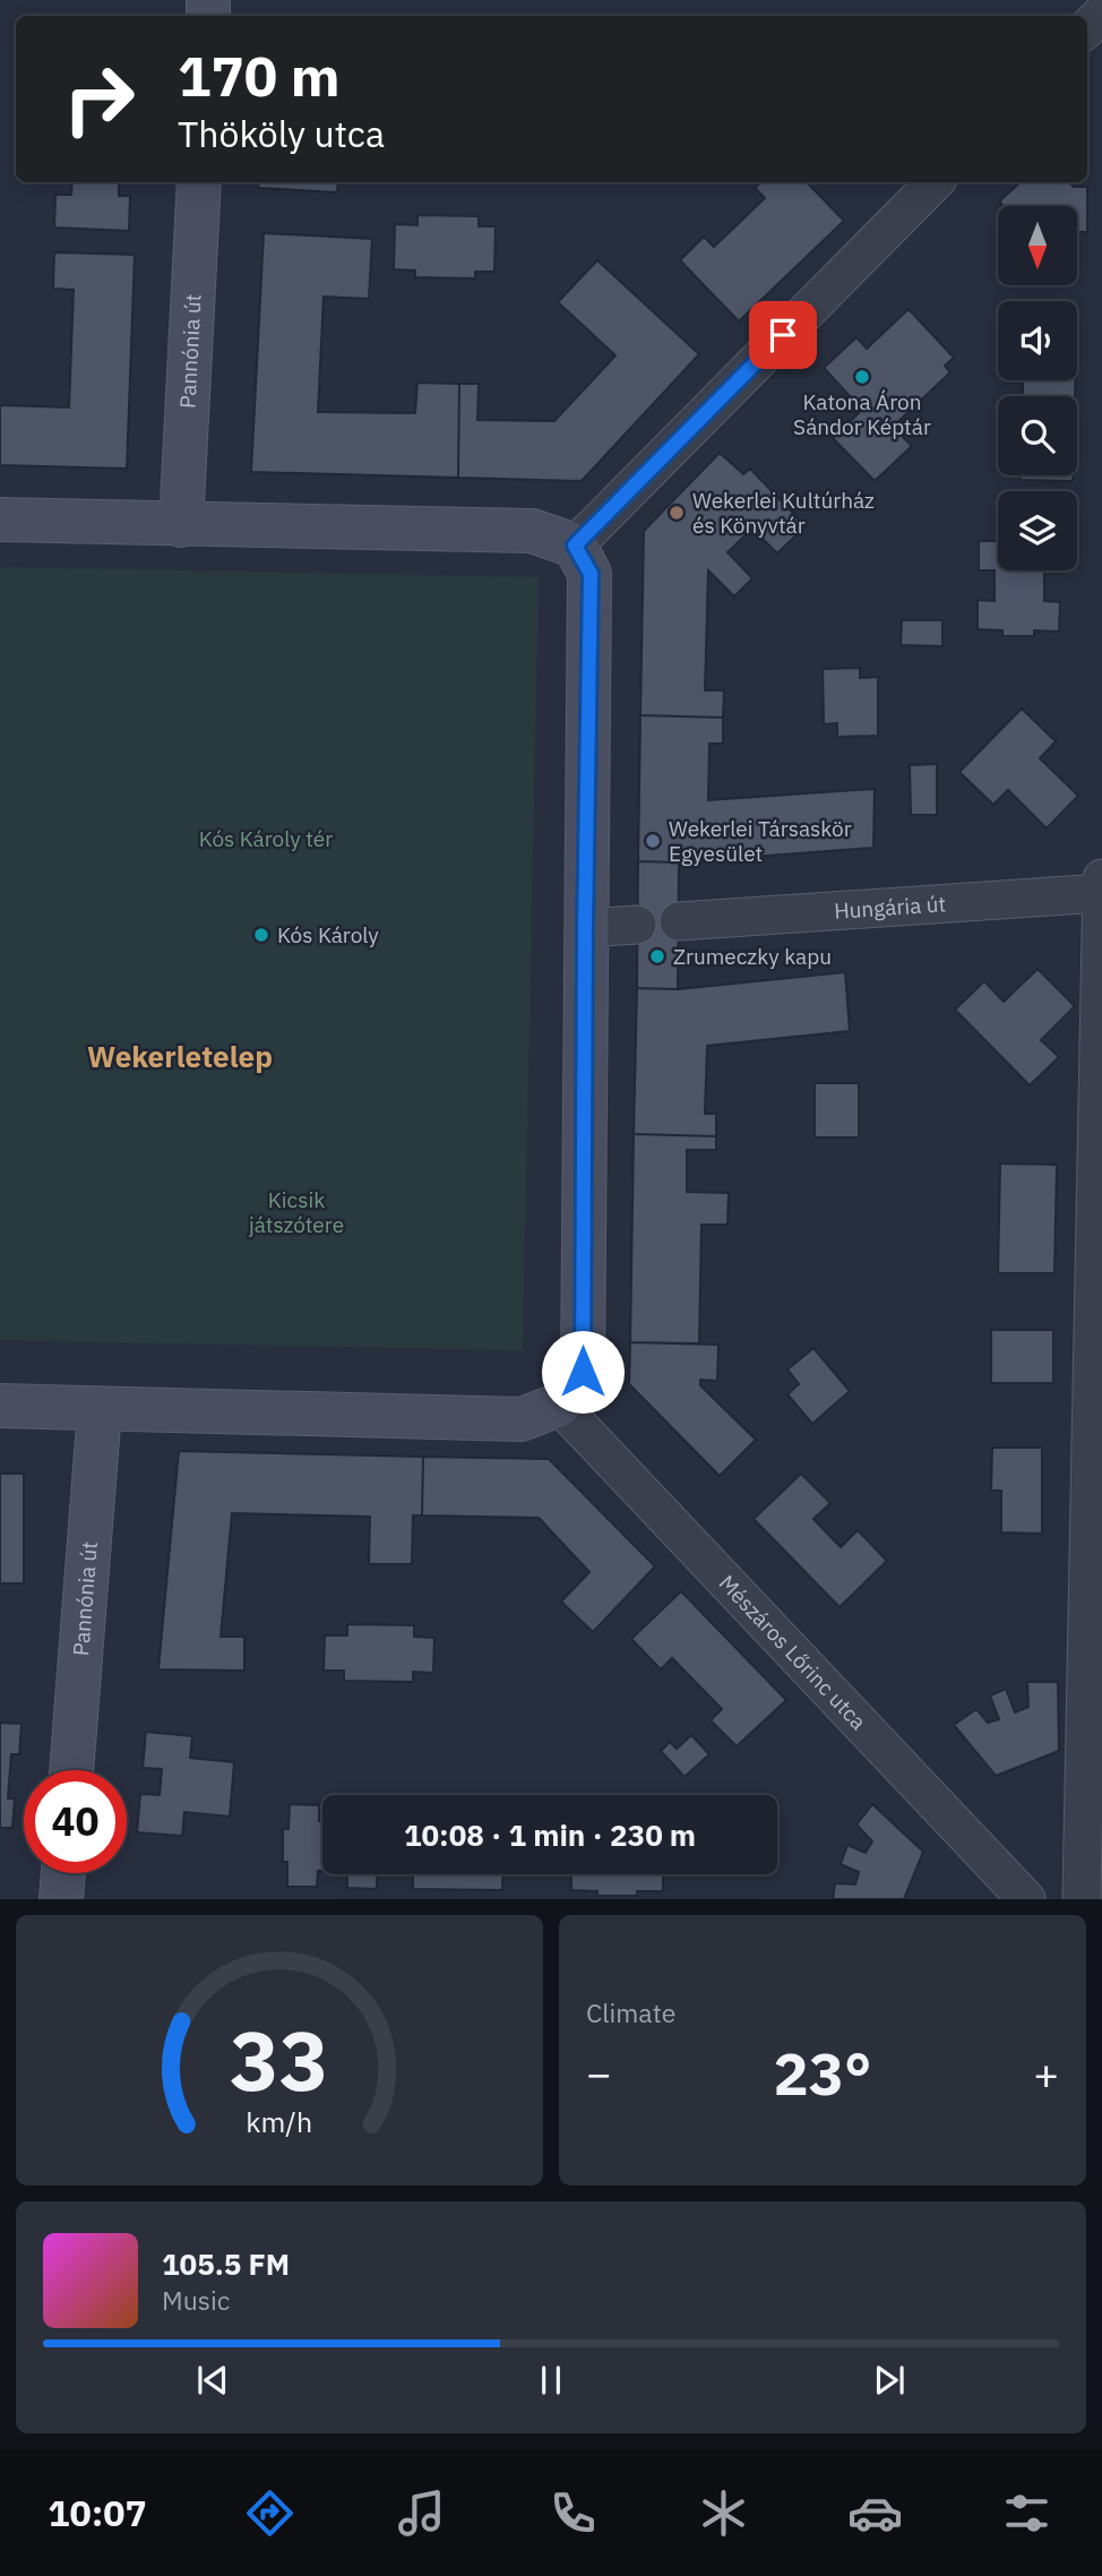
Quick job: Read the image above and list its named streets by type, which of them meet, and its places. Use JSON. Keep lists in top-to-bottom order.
{
  "streets": {
    "street": ["Pannónia út", "Hungária út", "Mészáros Lőrinc utca"]
  },
  "districts": ["Wekerletelep"],
  "parks": ["Kós Károly tér", "Kicsik játszótere"],
  "places": [
    "Katona Áron Sándor Képtár",
    "Wekerlei Kultúrház és Könyvtár",
    "Wekerlei Társaskör Egyesület",
    "Kós Károly",
    "Zrumeczky kapu"
  ],
  "north": "bottom",
  "page": {
    "turn": ["170 m", "Thököly utca"],
    "limit": "40",
    "trip": "10:08 · 1 min · 230 m",
    "tile": "Climate",
    "heat": ["−", "23°", "+"],
    "song": ["105.5 FM", "Music"],
    "tabs": "10:07",
    "gauge": ["33", "km/h"]
  }
}
